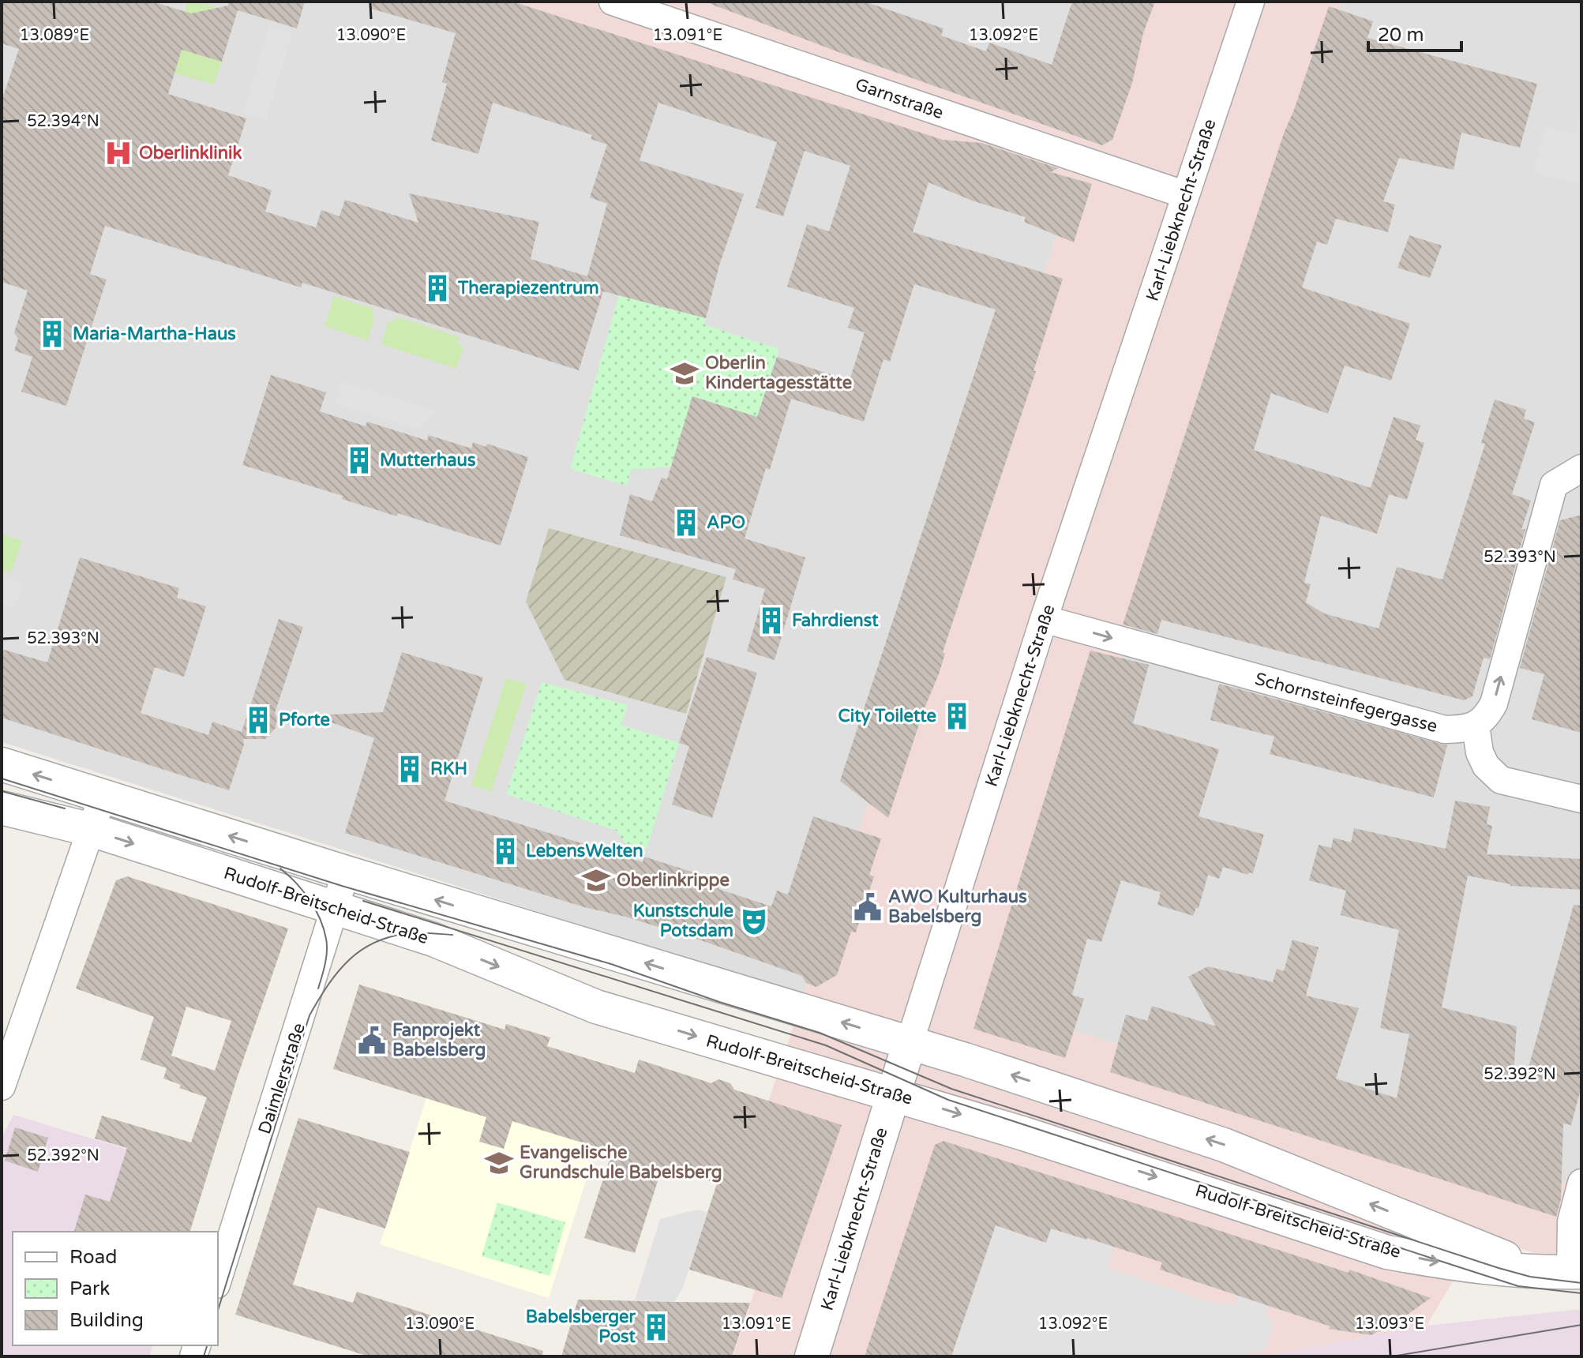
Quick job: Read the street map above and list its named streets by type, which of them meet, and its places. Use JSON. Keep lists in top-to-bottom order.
{
  "streets": {
    "street": [
      "Garnstraße",
      "Karl-Liebknecht-Straße",
      "Schornsteinfegergasse",
      "Rudolf-Breitscheid-Straße",
      "Daimlerstraße"
    ]
  },
  "crossings": [
    ["Garnstraße", "Karl-Liebknecht-Straße"],
    ["Karl-Liebknecht-Straße", "Schornsteinfegergasse"],
    ["Karl-Liebknecht-Straße", "Rudolf-Breitscheid-Straße"],
    ["Rudolf-Breitscheid-Straße", "Daimlerstraße"]
  ],
  "one_way": ["Schornsteinfegergasse"],
  "places": {
    "hospital": ["Oberlinklinik"],
    "building": [
      "Therapiezentrum",
      "Maria-Martha-Haus",
      "Mutterhaus",
      "APO",
      "Fahrdienst",
      "City Toilette",
      "Pforte",
      "RKH",
      "LebensWelten",
      "Babelsberger Post"
    ],
    "school or university": ["Oberlin Kindertagesstätte", "Oberlinkrippe", "Evangelische Grundschule Babelsberg"],
    "public building": ["AWO Kulturhaus Babelsberg", "Fanprojekt Babelsberg"],
    "theatre": ["Kunstschule Potsdam"]
  },
  "legend": ["Road", "Park", "Building"],
  "scale_bar": "20 m",
  "coordinates": [
    "13.089°E",
    "13.090°E",
    "13.091°E",
    "13.092°E",
    "52.394°N",
    "52.393°N",
    "52.392°N",
    "13.093°E"
  ]
}
